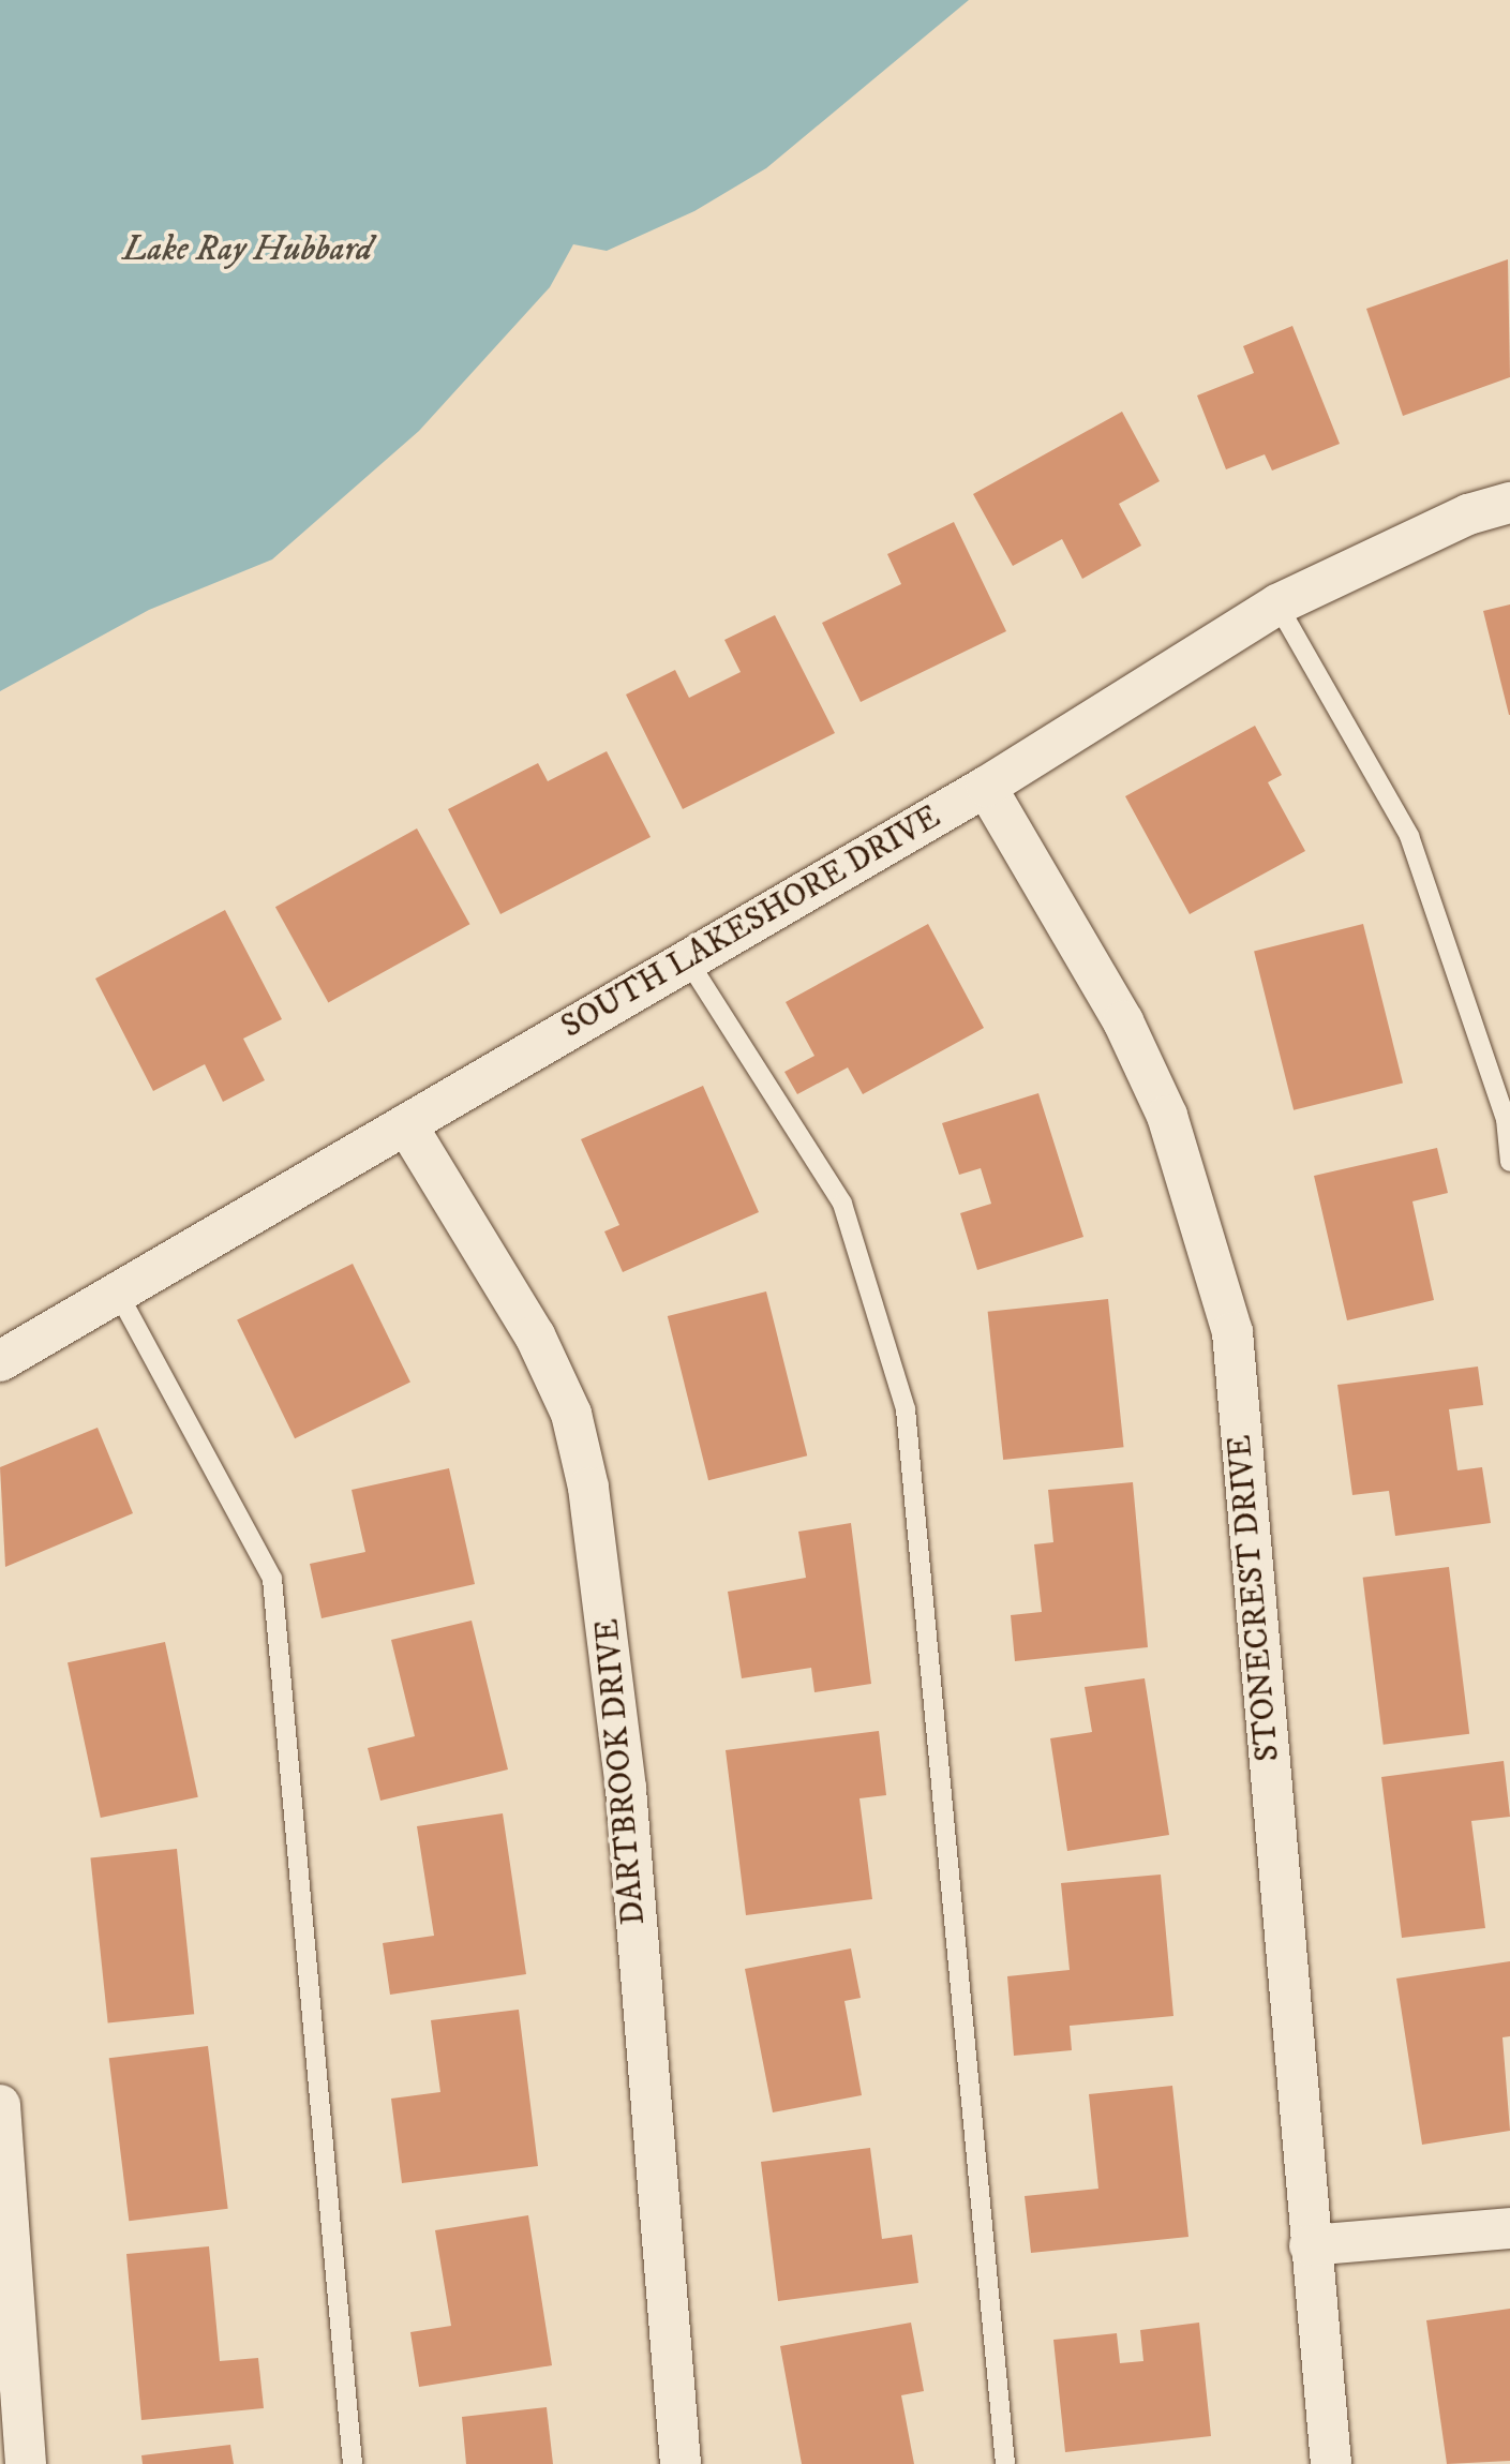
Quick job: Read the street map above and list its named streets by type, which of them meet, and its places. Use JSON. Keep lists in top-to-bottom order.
{
  "streets": {
    "street": ["SOUTH LAKESHORE DRIVE", "STONECREST DRIVE", "DARTBROOK DRIVE"]
  },
  "crossings": [
    ["SOUTH LAKESHORE DRIVE", "STONECREST DRIVE"],
    ["SOUTH LAKESHORE DRIVE", "DARTBROOK DRIVE"]
  ],
  "water": ["Lake Ray Hubbard"]
}
